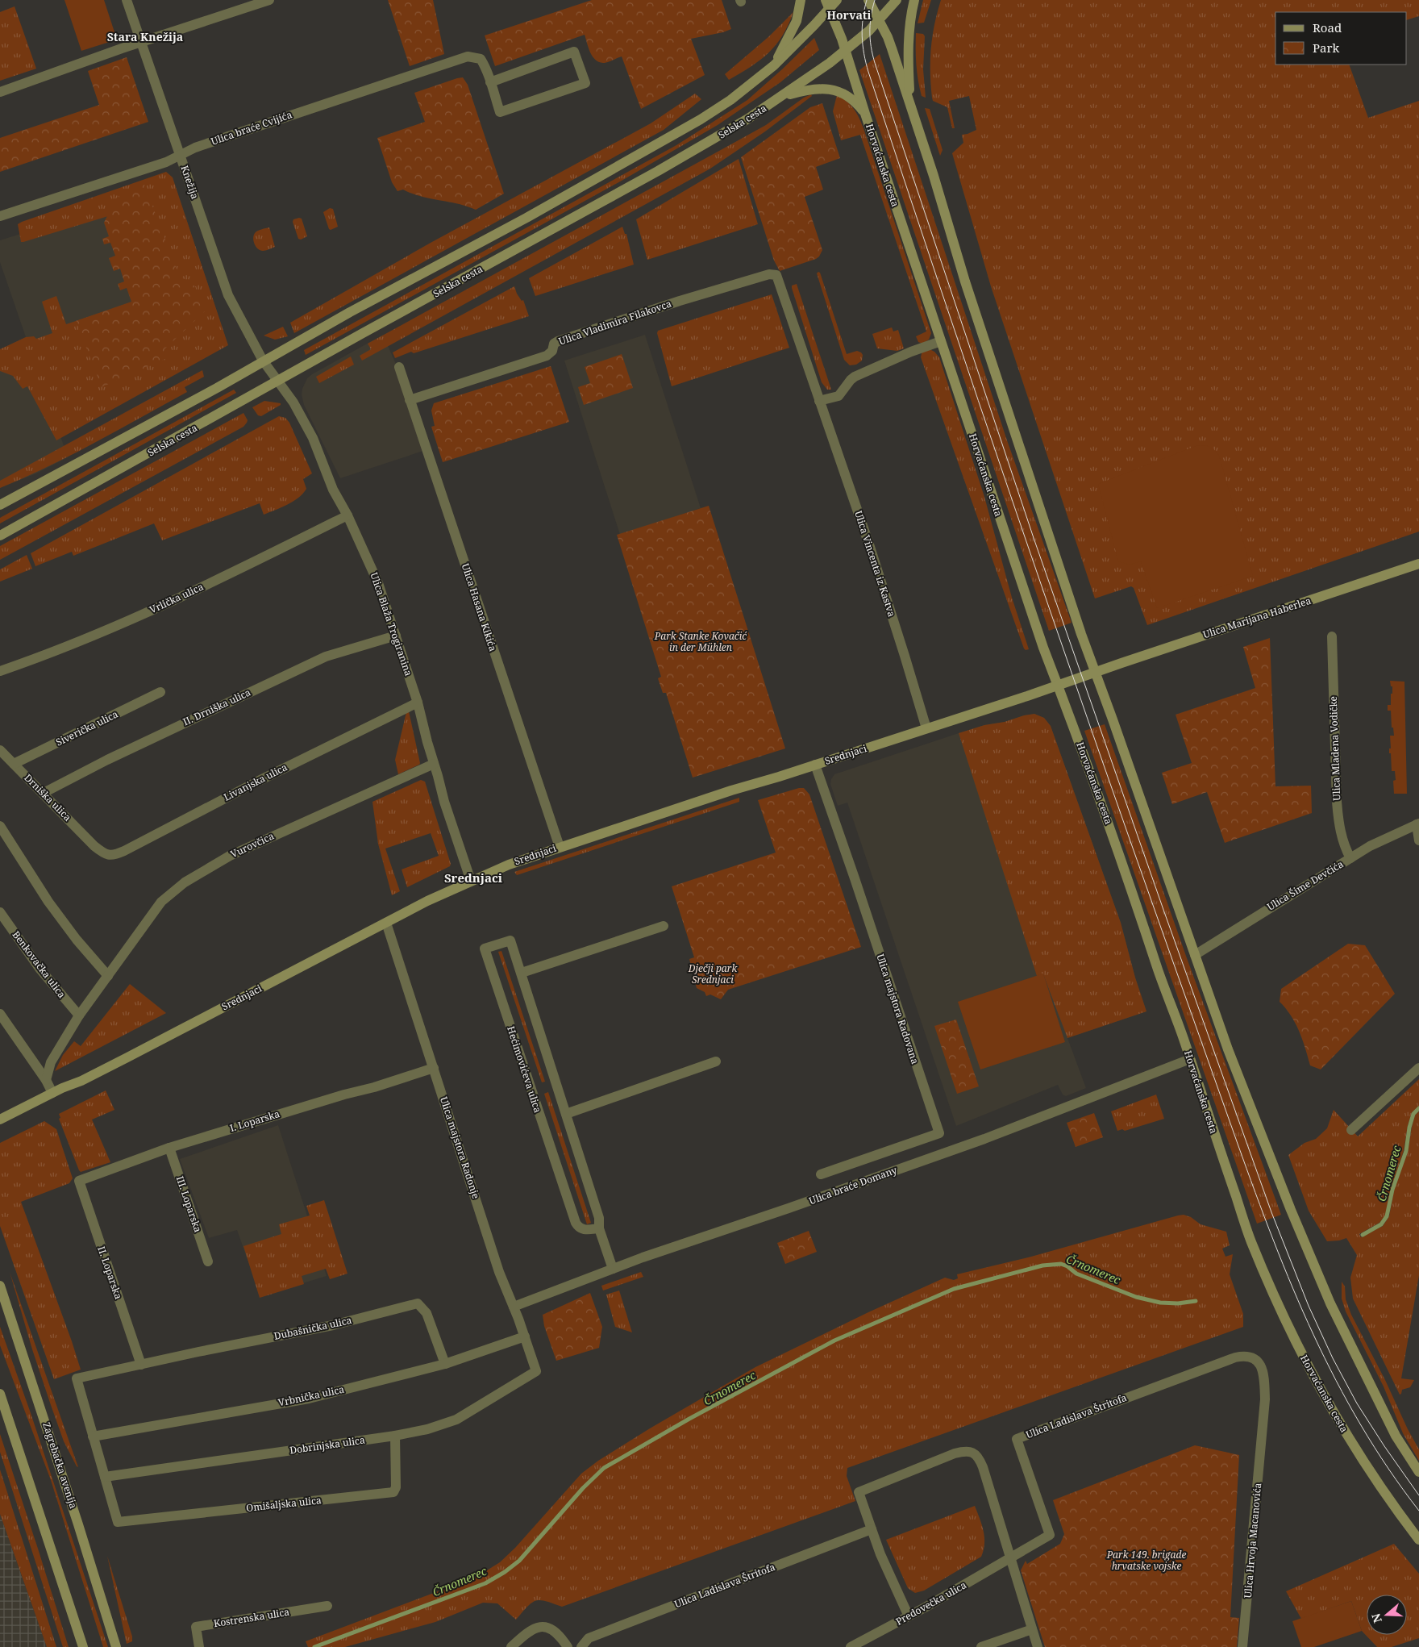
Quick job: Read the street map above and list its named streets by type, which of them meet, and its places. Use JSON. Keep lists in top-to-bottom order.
{
  "streets": {
    "street": [
      "Selska cesta",
      "Ulica braće Cvijića",
      "Horvaćanska cesta",
      "Knežija",
      "Ulica Vladimira Filakovca",
      "Ulica Vincenta iz Kastva",
      "Vrlička ulica",
      "Ulica Hasana Kikića",
      "Ulica Marijana Haberlea",
      "Ulica Blaža Trogiranina",
      "II. Drniška ulica",
      "Siverička ulica",
      "Ulica Mladena Vodičke",
      "Srednjaci",
      "Livanjska ulica",
      "Drniška ulica",
      "Vurovčica",
      "Ulica Šime Devčića",
      "Benkovačka ulica",
      "Ulica majstora Radovana",
      "Hećimovićeva ulica",
      "I. Loparska",
      "Ulica majstora Radonje",
      "Ulica braće Domany",
      "III. Loparska",
      "II. Loparska",
      "Dubašnička ulica",
      "Vrbnička ulica",
      "Ulica Ladislava Štritofa",
      "Dobrinjska ulica",
      "Zagrebačka avenija",
      "Omišaljska ulica",
      "Ulica Hrvoja Macanovića",
      "Predovečka ulica",
      "Kostrenska ulica"
    ]
  },
  "crossings": [
    ["Selska cesta", "Horvaćanska cesta"],
    ["Selska cesta", "Knežija"],
    ["Selska cesta", "Ulica Blaža Trogiranina"],
    ["Ulica braće Cvijića", "Knežija"],
    ["Horvaćanska cesta", "Ulica Marijana Haberlea"],
    ["Horvaćanska cesta", "Srednjaci"],
    ["Horvaćanska cesta", "Ulica braće Domany"],
    ["Knežija", "Ulica Blaža Trogiranina"],
    ["Ulica Vladimira Filakovca", "Ulica Vincenta iz Kastva"],
    ["Ulica Vladimira Filakovca", "Ulica Hasana Kikića"],
    ["Ulica Vincenta iz Kastva", "Srednjaci"],
    ["Vrlička ulica", "Ulica Blaža Trogiranina"],
    ["Ulica Hasana Kikića", "Srednjaci"],
    ["Ulica Marijana Haberlea", "Srednjaci"],
    ["Ulica Blaža Trogiranina", "II. Drniška ulica"],
    ["Ulica Blaža Trogiranina", "Srednjaci"],
    ["Ulica Blaža Trogiranina", "Livanjska ulica"],
    ["Ulica Blaža Trogiranina", "Vurovčica"],
    ["II. Drniška ulica", "Drniška ulica"],
    ["Siverička ulica", "Drniška ulica"],
    ["Ulica Mladena Vodičke", "Ulica Šime Devčića"],
    ["Srednjaci", "Ulica majstora Radovana"],
    ["Srednjaci", "Ulica majstora Radonje"],
    ["Livanjska ulica", "Drniška ulica"],
    ["Vurovčica", "Benkovačka ulica"],
    ["Hećimovićeva ulica", "Ulica braće Domany"],
    ["I. Loparska", "Ulica majstora Radonje"],
    ["I. Loparska", "III. Loparska"],
    ["I. Loparska", "II. Loparska"],
    ["Ulica majstora Radonje", "Ulica braće Domany"],
    ["Ulica majstora Radonje", "Vrbnička ulica"],
    ["Ulica majstora Radonje", "Dobrinjska ulica"],
    ["II. Loparska", "Dubašnička ulica"],
    ["Dubašnička ulica", "Vrbnička ulica"],
    ["Ulica Ladislava Štritofa", "Ulica Hrvoja Macanovića"],
    ["Ulica Ladislava Štritofa", "Predovečka ulica"],
    ["Dobrinjska ulica", "Omišaljska ulica"]
  ],
  "districts": ["Horvati", "Stara Knežija", "Srednjaci"],
  "water": ["Črnomerec"],
  "parks": ["Park Stanke Kovačić in der Mühlen", "Dječji park Srednjaci", "Park 149. brigade hrvatske vojske"],
  "legend": ["Road", "Park"],
  "north": "left"
}
